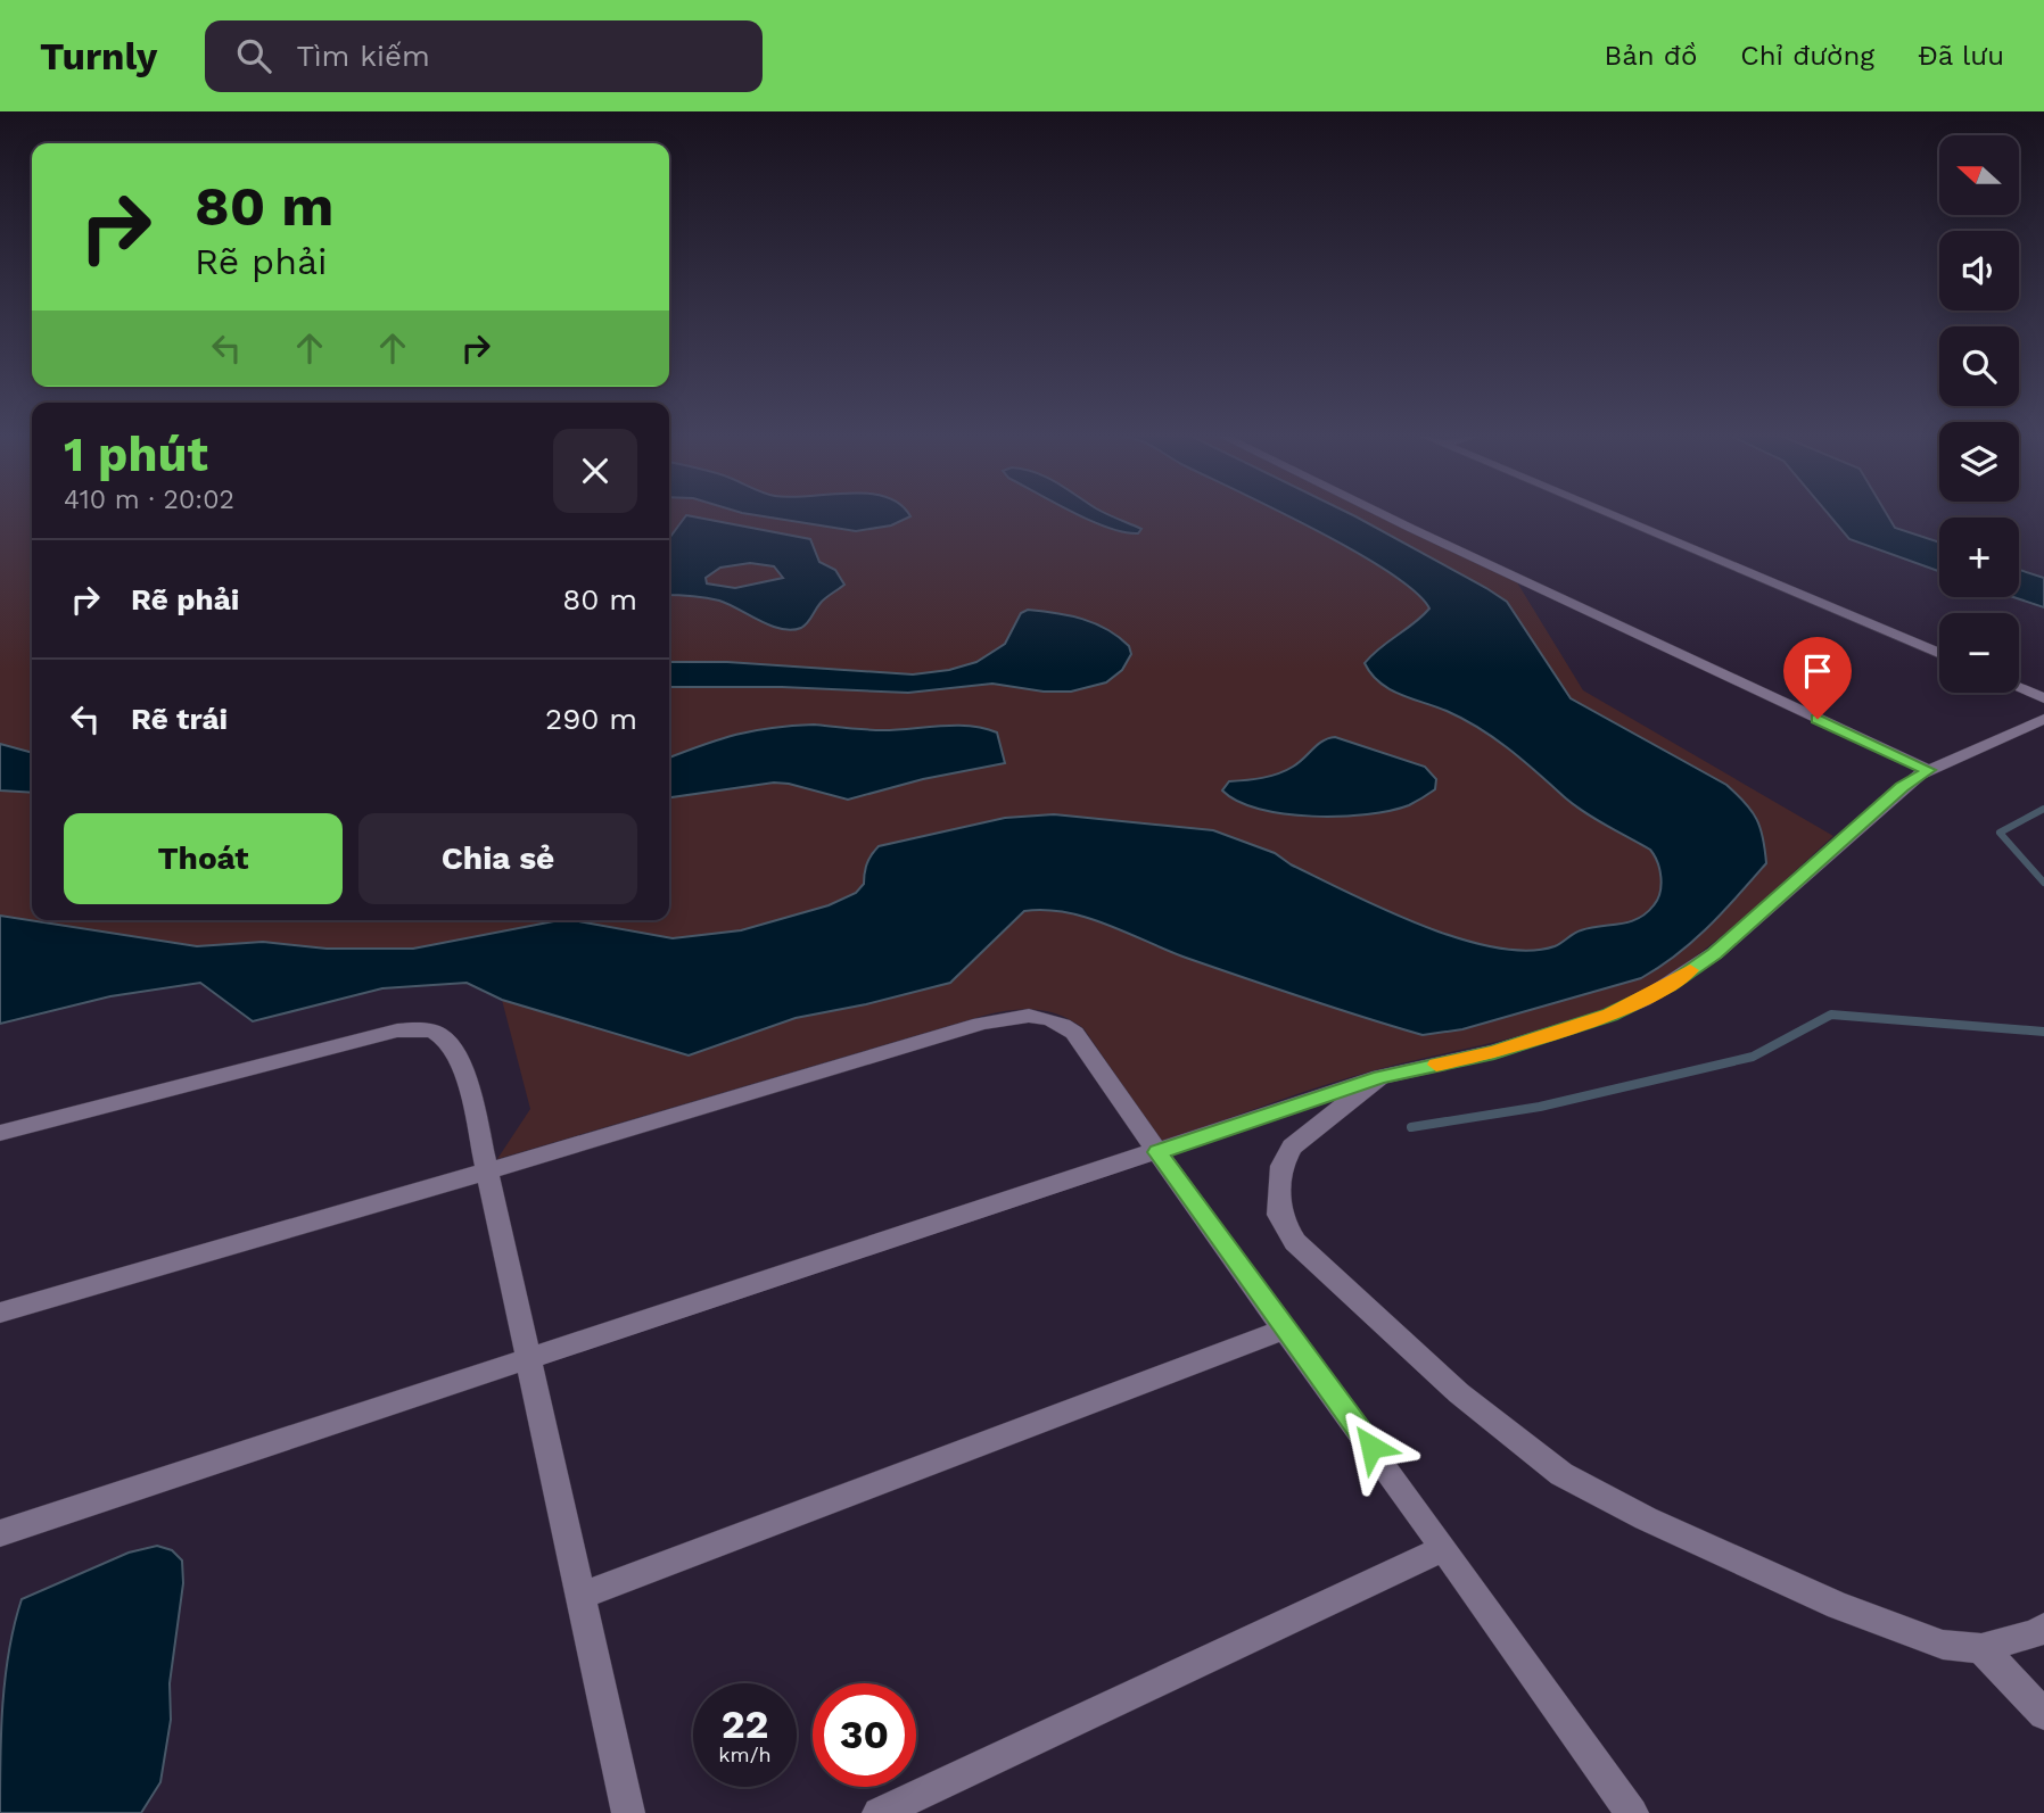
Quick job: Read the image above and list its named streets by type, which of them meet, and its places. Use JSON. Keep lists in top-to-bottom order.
{
  "north": "left",
  "page": {
    "header": "Turnly",
    "search": "Tìm kiếm",
    "nav": ["Bản đồ", "Chỉ đường", "Đã lưu"],
    "map_buttons": ["+", "−"],
    "turn": ["80 m", "Rẽ phải"],
    "heading": ["1 phút", "410 m · 20:02"],
    "list": [
      {
        "name": "Rẽ phải",
        "value": "80 m"
      },
      {
        "name": "Rẽ trái",
        "value": "290 m"
      }
    ],
    "buttons": ["Thoát", "Chia sẻ"],
    "speed": "22 km/h",
    "limit": "30"
  }
}
